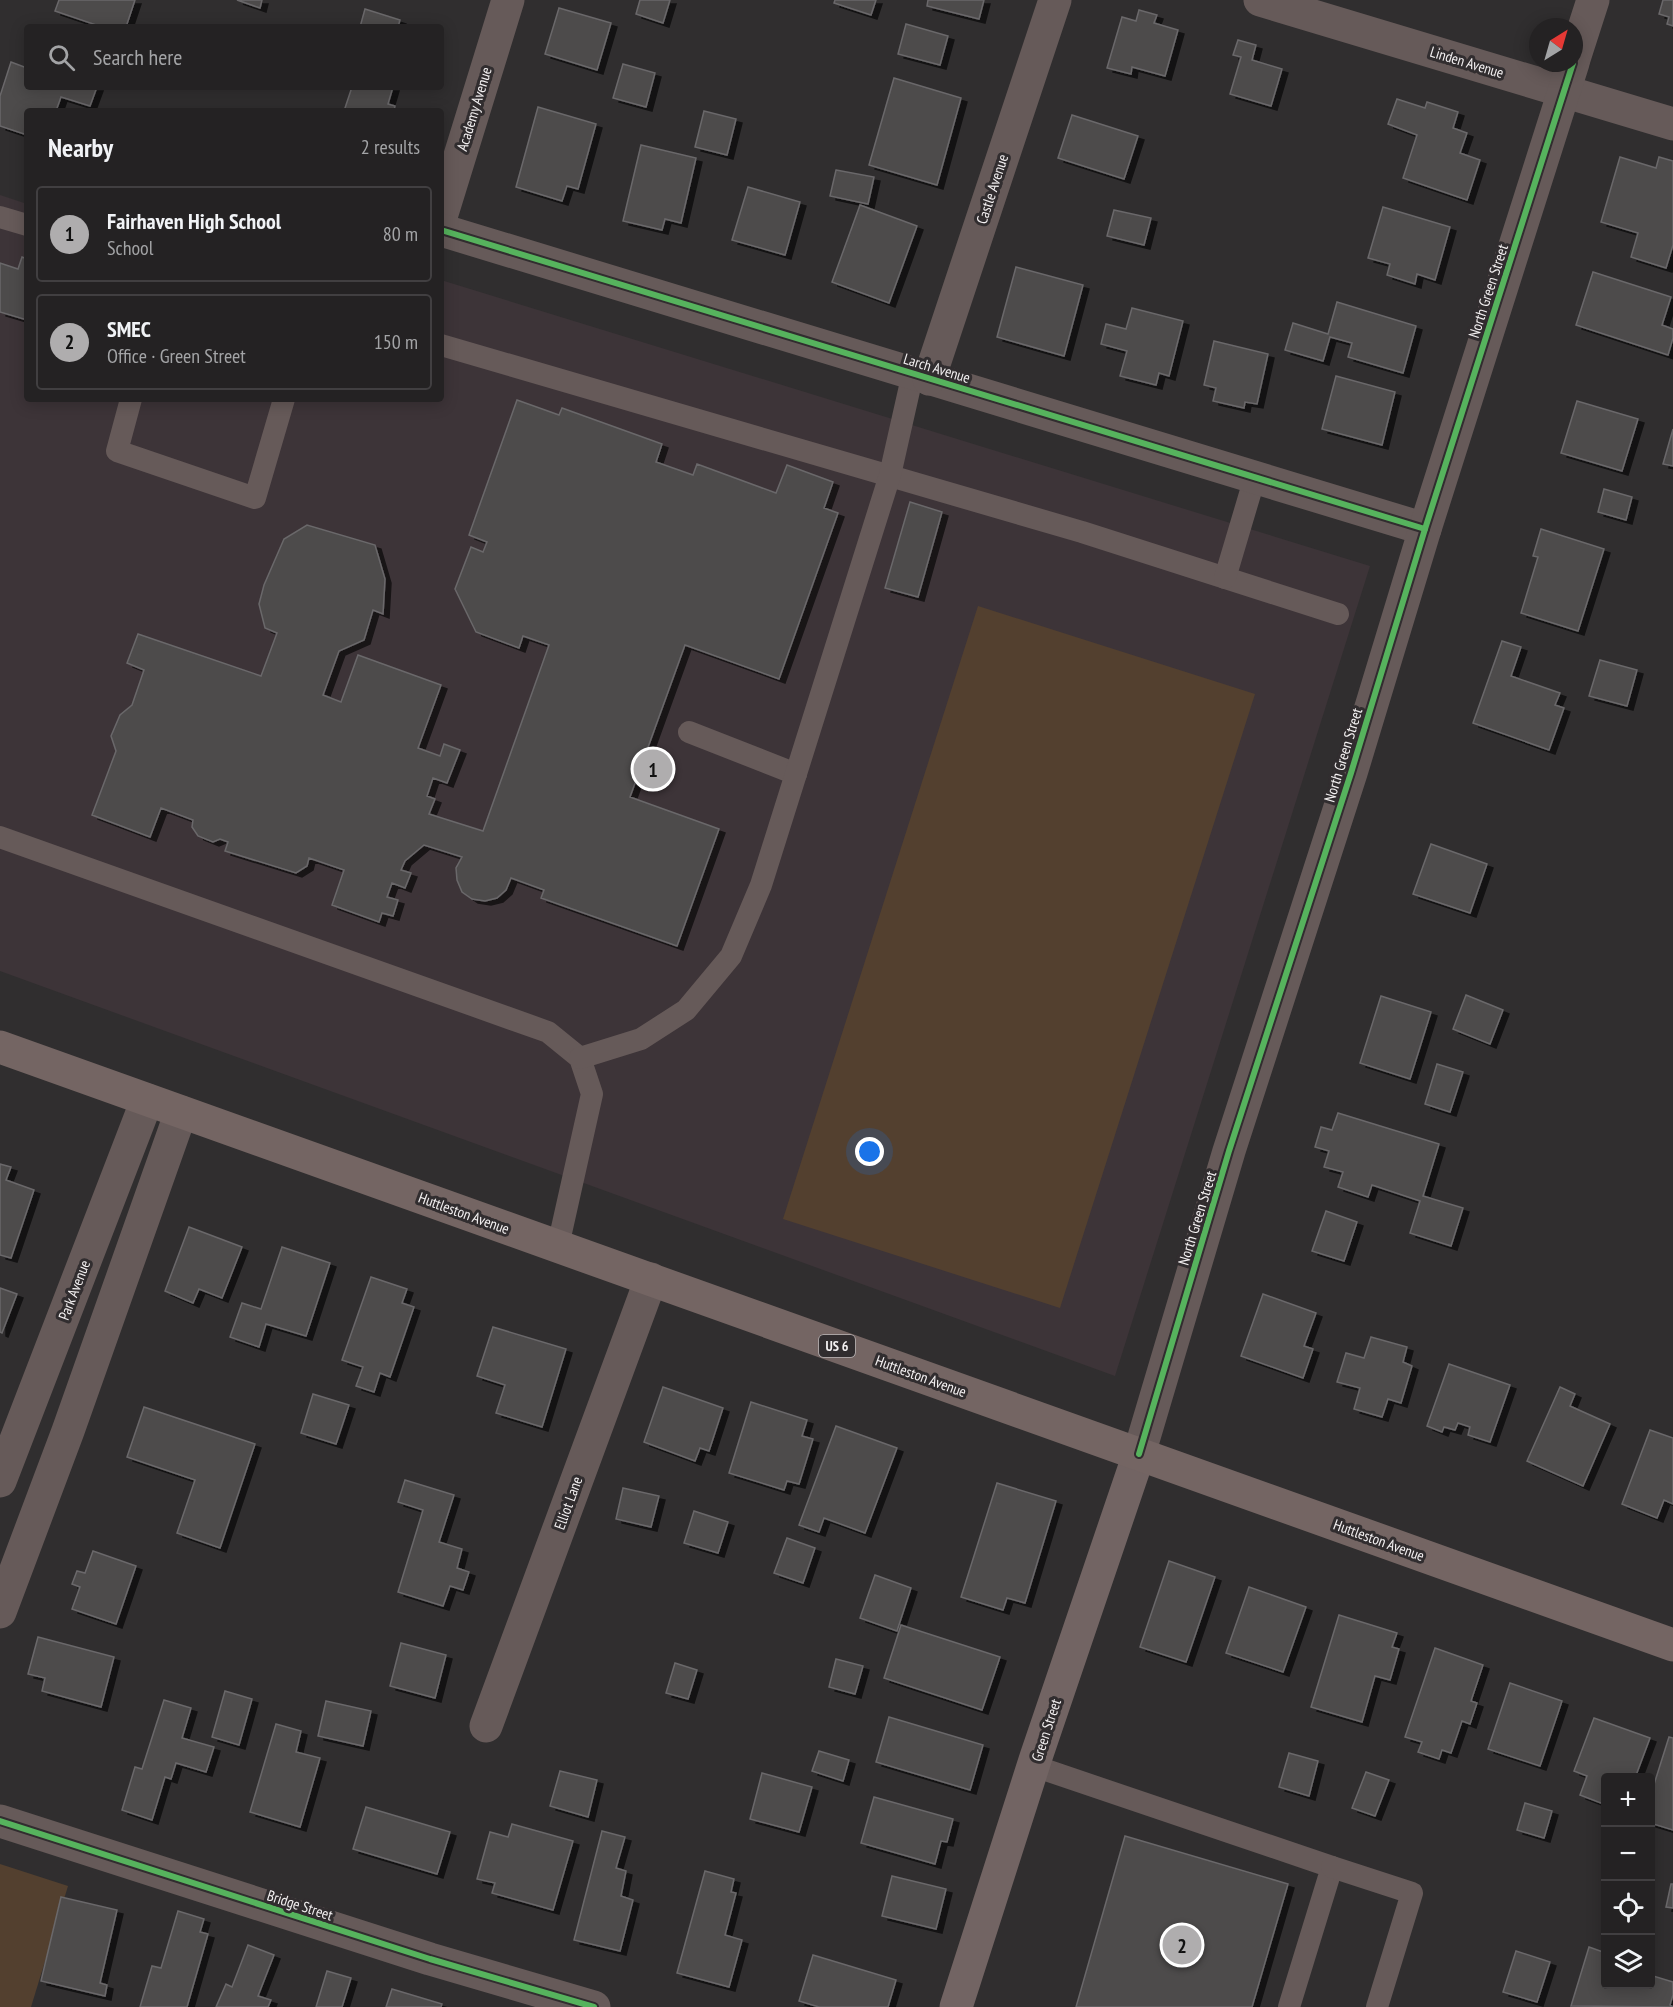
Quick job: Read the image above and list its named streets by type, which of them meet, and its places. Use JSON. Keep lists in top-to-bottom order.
{
  "streets": {
    "highway": ["Huttleston Avenue", "US 6"],
    "main road": ["Green Street"],
    "street": [
      "Linden Avenue",
      "Academy Avenue",
      "Castle Avenue",
      "North Green Street",
      "Larch Avenue",
      "Park Avenue",
      "Elliot Lane",
      "Bridge Street"
    ]
  },
  "crossings": [
    ["Castle Avenue", "Larch Avenue"],
    ["North Green Street", "Larch Avenue"],
    ["North Green Street", "Huttleston Avenue"],
    ["North Green Street", "Green Street"],
    ["Huttleston Avenue", "Park Avenue"],
    ["Huttleston Avenue", "Elliot Lane"],
    ["Huttleston Avenue", "Green Street"]
  ],
  "north": "top right",
  "page": {
    "search": "Search here",
    "heading": ["Nearby", "2 results"],
    "list": [
      {
        "mark": "1",
        "name": "Fairhaven High School",
        "note": "School",
        "value": "80 m"
      },
      {
        "mark": "2",
        "name": "SMEC",
        "note": "Office · Green Street",
        "value": "150 m"
      }
    ],
    "pins": ["1", "2"],
    "map_buttons": ["+", "−"]
  }
}
